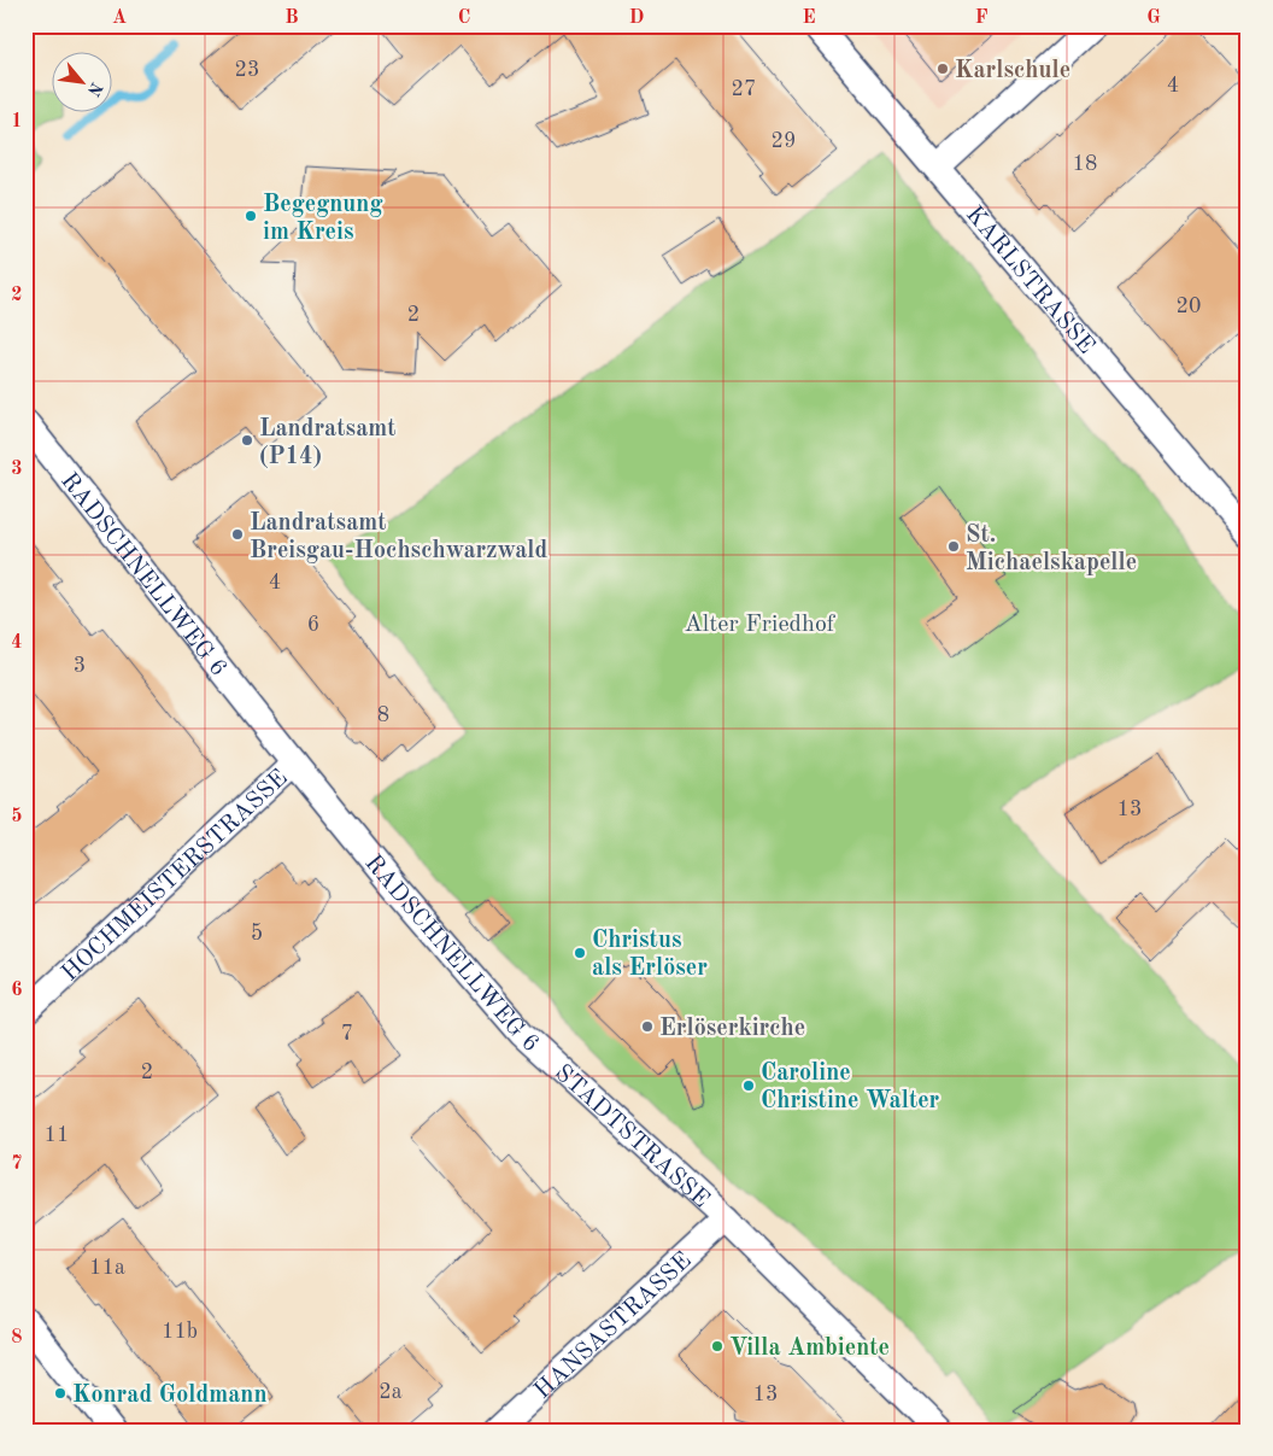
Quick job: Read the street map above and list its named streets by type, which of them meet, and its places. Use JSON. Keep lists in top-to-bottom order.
{
  "streets": {
    "street": [
      "KARLSTRASSE",
      "RADSCHNELLWEG 6",
      "HOCHMEISTERSTRASSE",
      "STADTSTRASSE",
      "HANSASTRASSE"
    ]
  },
  "crossings": [
    ["RADSCHNELLWEG 6", "HOCHMEISTERSTRASSE"],
    ["RADSCHNELLWEG 6", "STADTSTRASSE"],
    ["STADTSTRASSE", "HANSASTRASSE"]
  ],
  "parks": ["Alter Friedhof"],
  "places": [
    "Karlschule",
    "Begegnung im Kreis",
    "Landratsamt (P14)",
    "Landratsamt Breisgau-Hochschwarzwald",
    "St. Michaelskapelle",
    "Christus als Erlöser",
    "Erlöserkirche",
    "Caroline Christine Walter",
    "Villa Ambiente",
    "Konrad Goldmann"
  ],
  "house_numbers": [
    "23",
    "4",
    "27",
    "29",
    "18",
    "20",
    "2",
    "4",
    "6",
    "3",
    "8",
    "13",
    "5",
    "7",
    "2",
    "11",
    "11a",
    "11b",
    "2a",
    "13"
  ],
  "north": "bottom right",
  "grid": {
    "columns": [
      "A",
      "B",
      "C",
      "D",
      "E",
      "F",
      "G"
    ],
    "rows": [
      "1",
      "2",
      "3",
      "4",
      "5",
      "6",
      "7",
      "8"
    ]
  }
}
